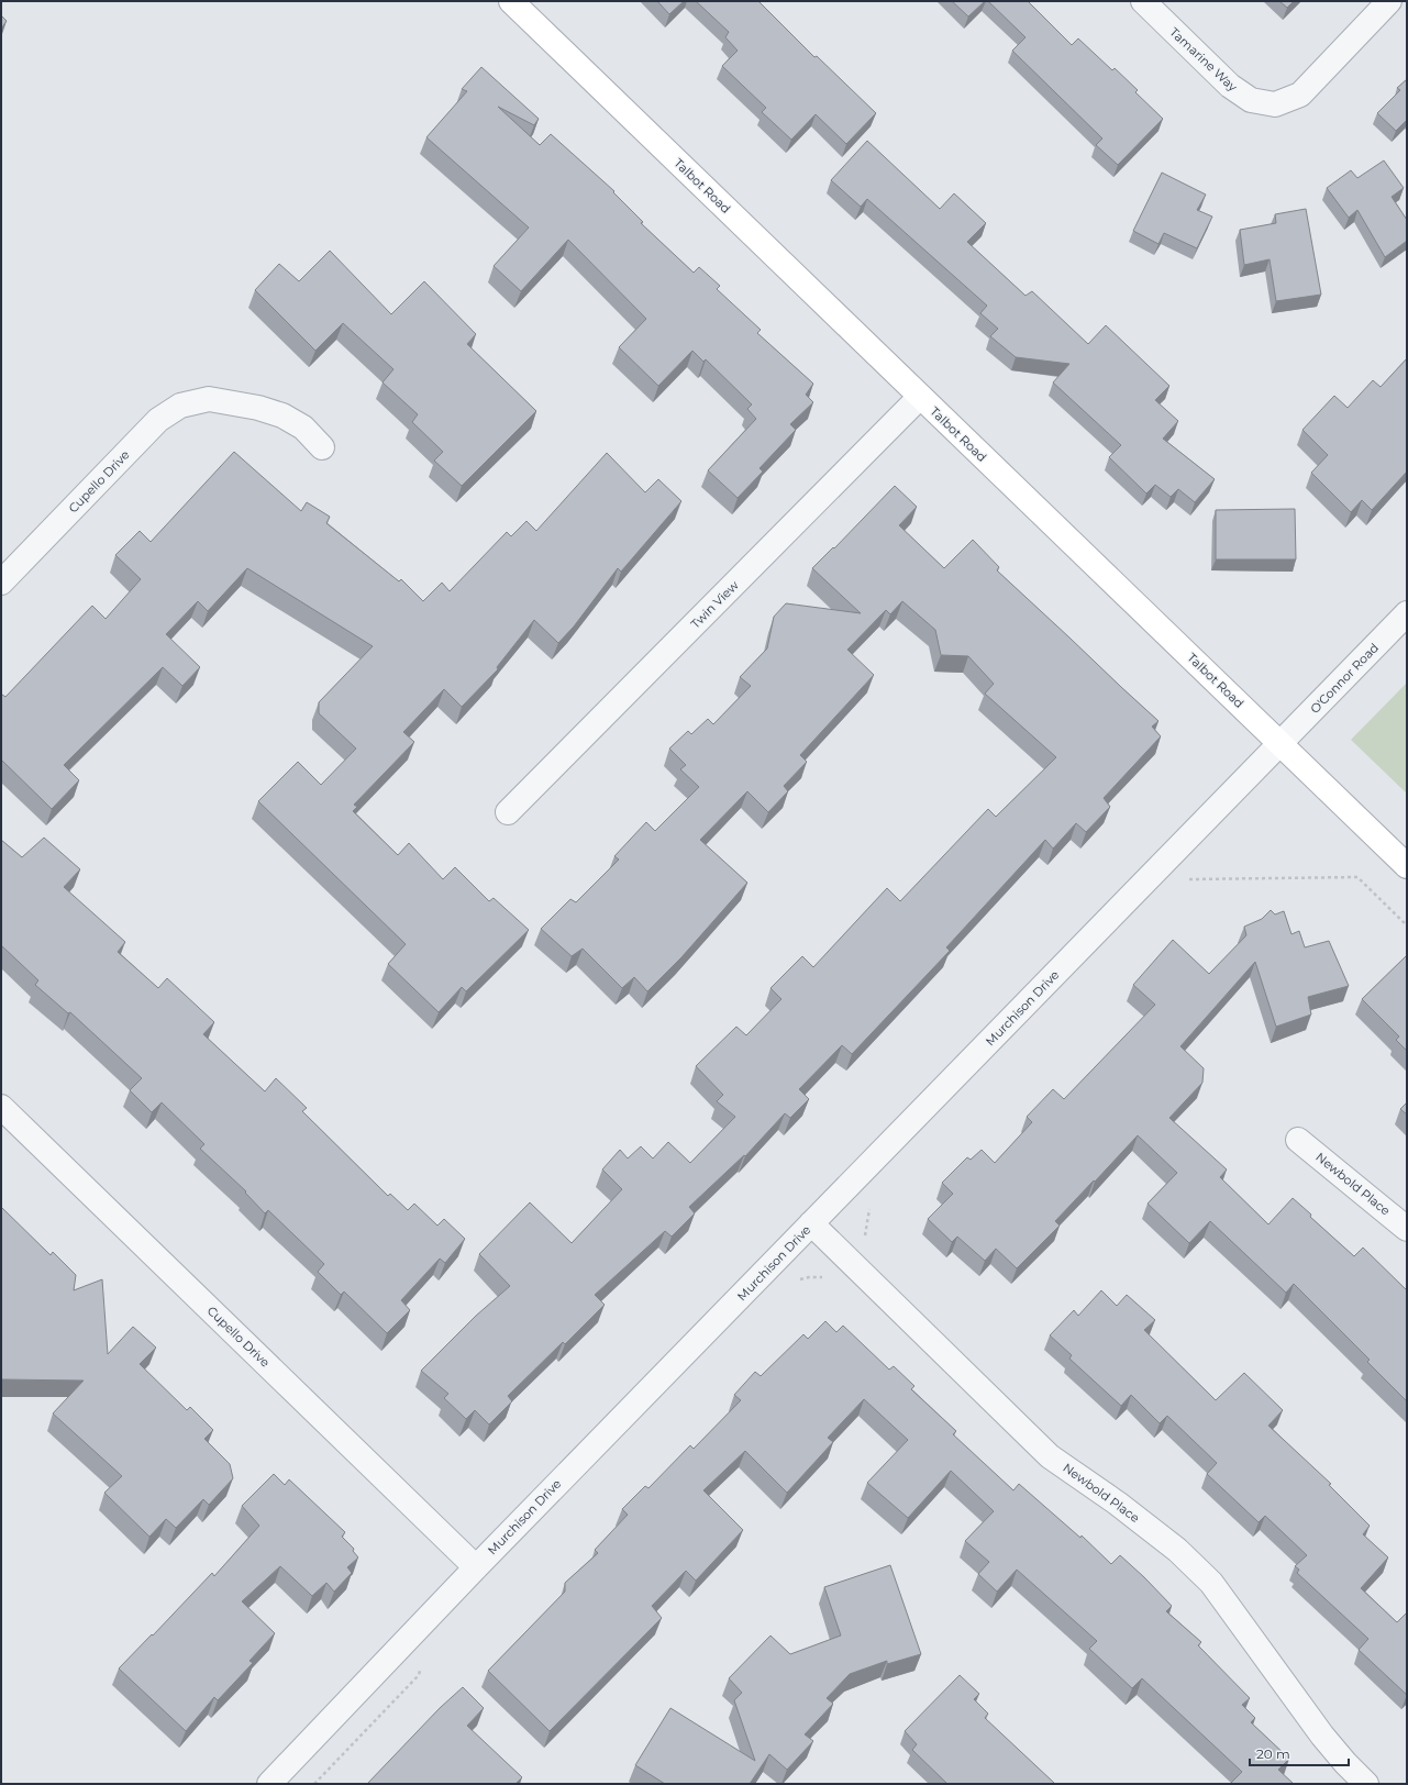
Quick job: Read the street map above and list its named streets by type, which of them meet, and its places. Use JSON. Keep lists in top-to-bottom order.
{
  "streets": {
    "main road": ["Talbot Road"],
    "street": [
      "Tamarine Way",
      "Cupello Drive",
      "Twin View",
      "O'Connor Road",
      "Murchison Drive",
      "Newbold Place"
    ]
  },
  "crossings": [
    ["Talbot Road", "Twin View"],
    ["Talbot Road", "O'Connor Road"],
    ["Talbot Road", "Murchison Drive"],
    ["Cupello Drive", "Murchison Drive"],
    ["O'Connor Road", "Murchison Drive"],
    ["Murchison Drive", "Newbold Place"]
  ],
  "scale_bar": "20 m"
}
